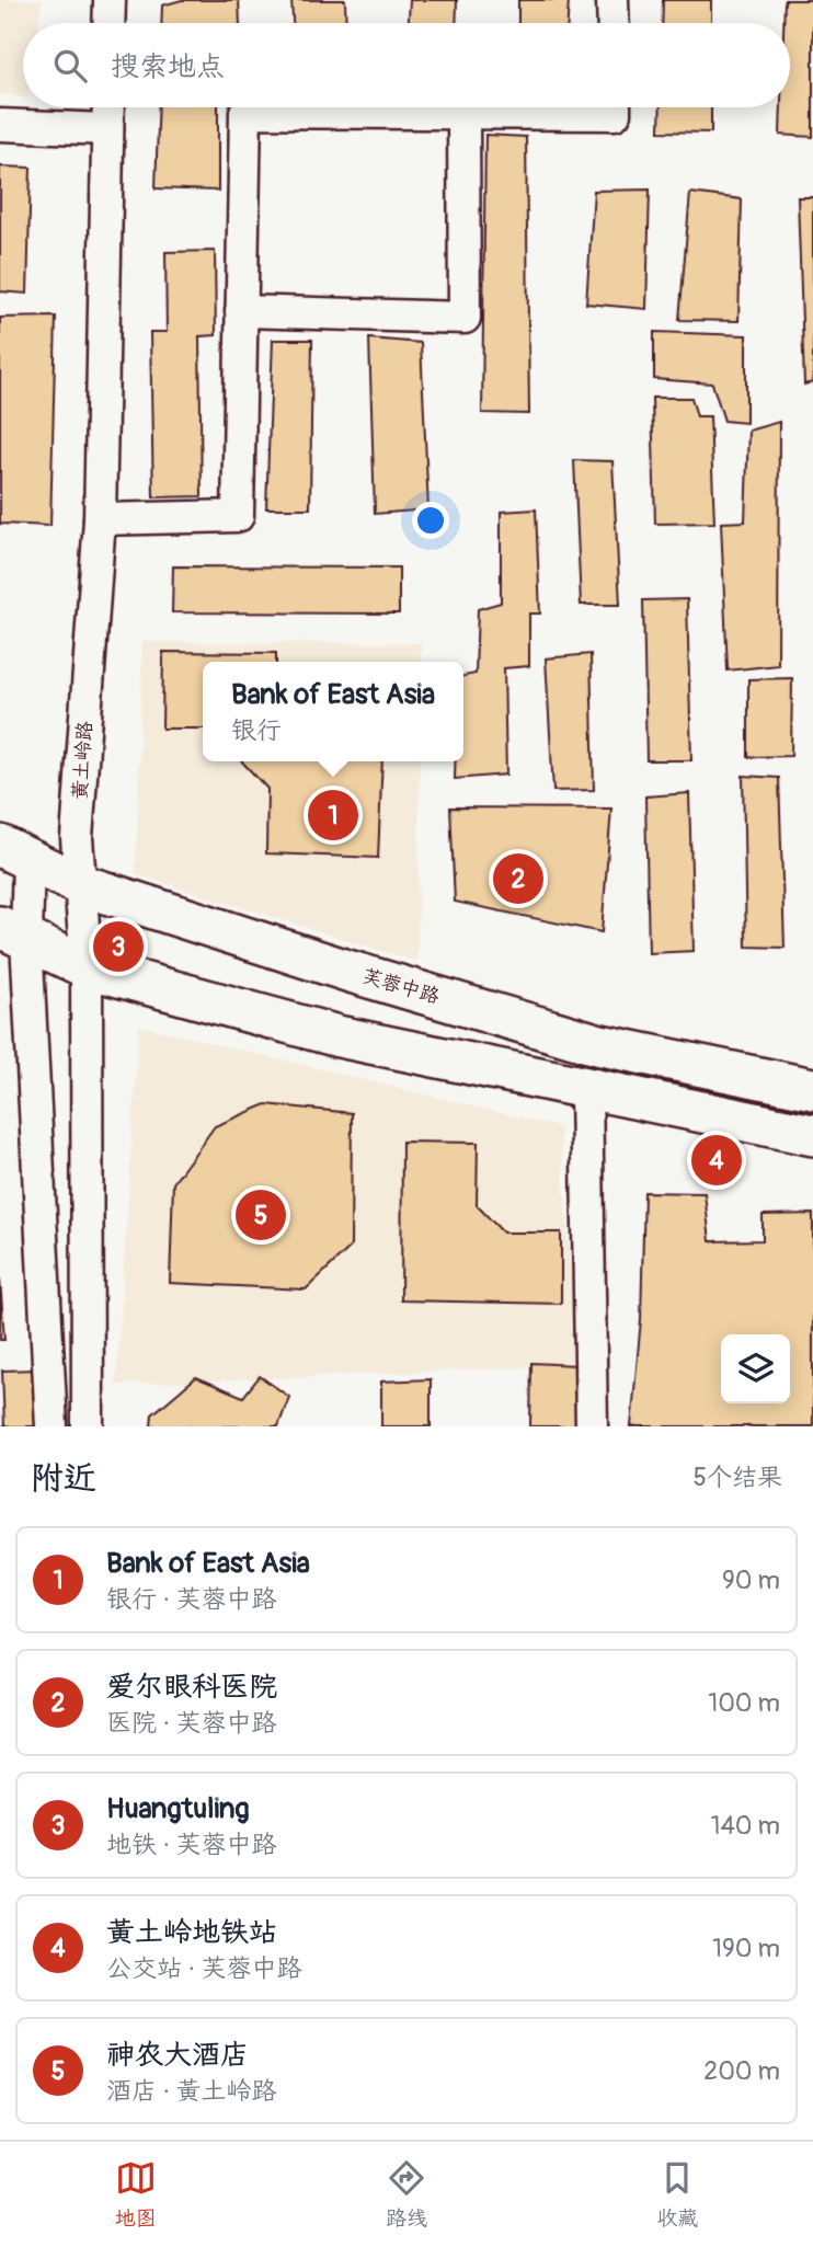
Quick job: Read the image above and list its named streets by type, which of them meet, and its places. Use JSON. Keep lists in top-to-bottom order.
{
  "streets": {
    "main road": ["芙蓉中路"],
    "street": ["黄土岭路"]
  },
  "crossings": [
    ["黄土岭路", "芙蓉中路"]
  ],
  "page": {
    "search": "搜索地点",
    "popup": ["Bank of East Asia", "银行"],
    "pins": [
      "1",
      "2",
      "3",
      "4",
      "5"
    ],
    "heading": ["附近", "5个结果"],
    "list": [
      {
        "mark": "1",
        "name": "Bank of East Asia",
        "note": "银行 · 芙蓉中路",
        "value": "90 m"
      },
      {
        "mark": "2",
        "name": "爱尔眼科医院",
        "note": "医院 · 芙蓉中路",
        "value": "100 m"
      },
      {
        "mark": "3",
        "name": "Huangtuling",
        "note": "地铁 · 芙蓉中路",
        "value": "140 m"
      },
      {
        "mark": "4",
        "name": "黄土岭地铁站",
        "note": "公交站 · 芙蓉中路",
        "value": "190 m"
      },
      {
        "mark": "5",
        "name": "神农大酒店",
        "note": "酒店 · 黄土岭路",
        "value": "200 m"
      }
    ],
    "nav": ["地图", "路线", "收藏"]
  }
}
